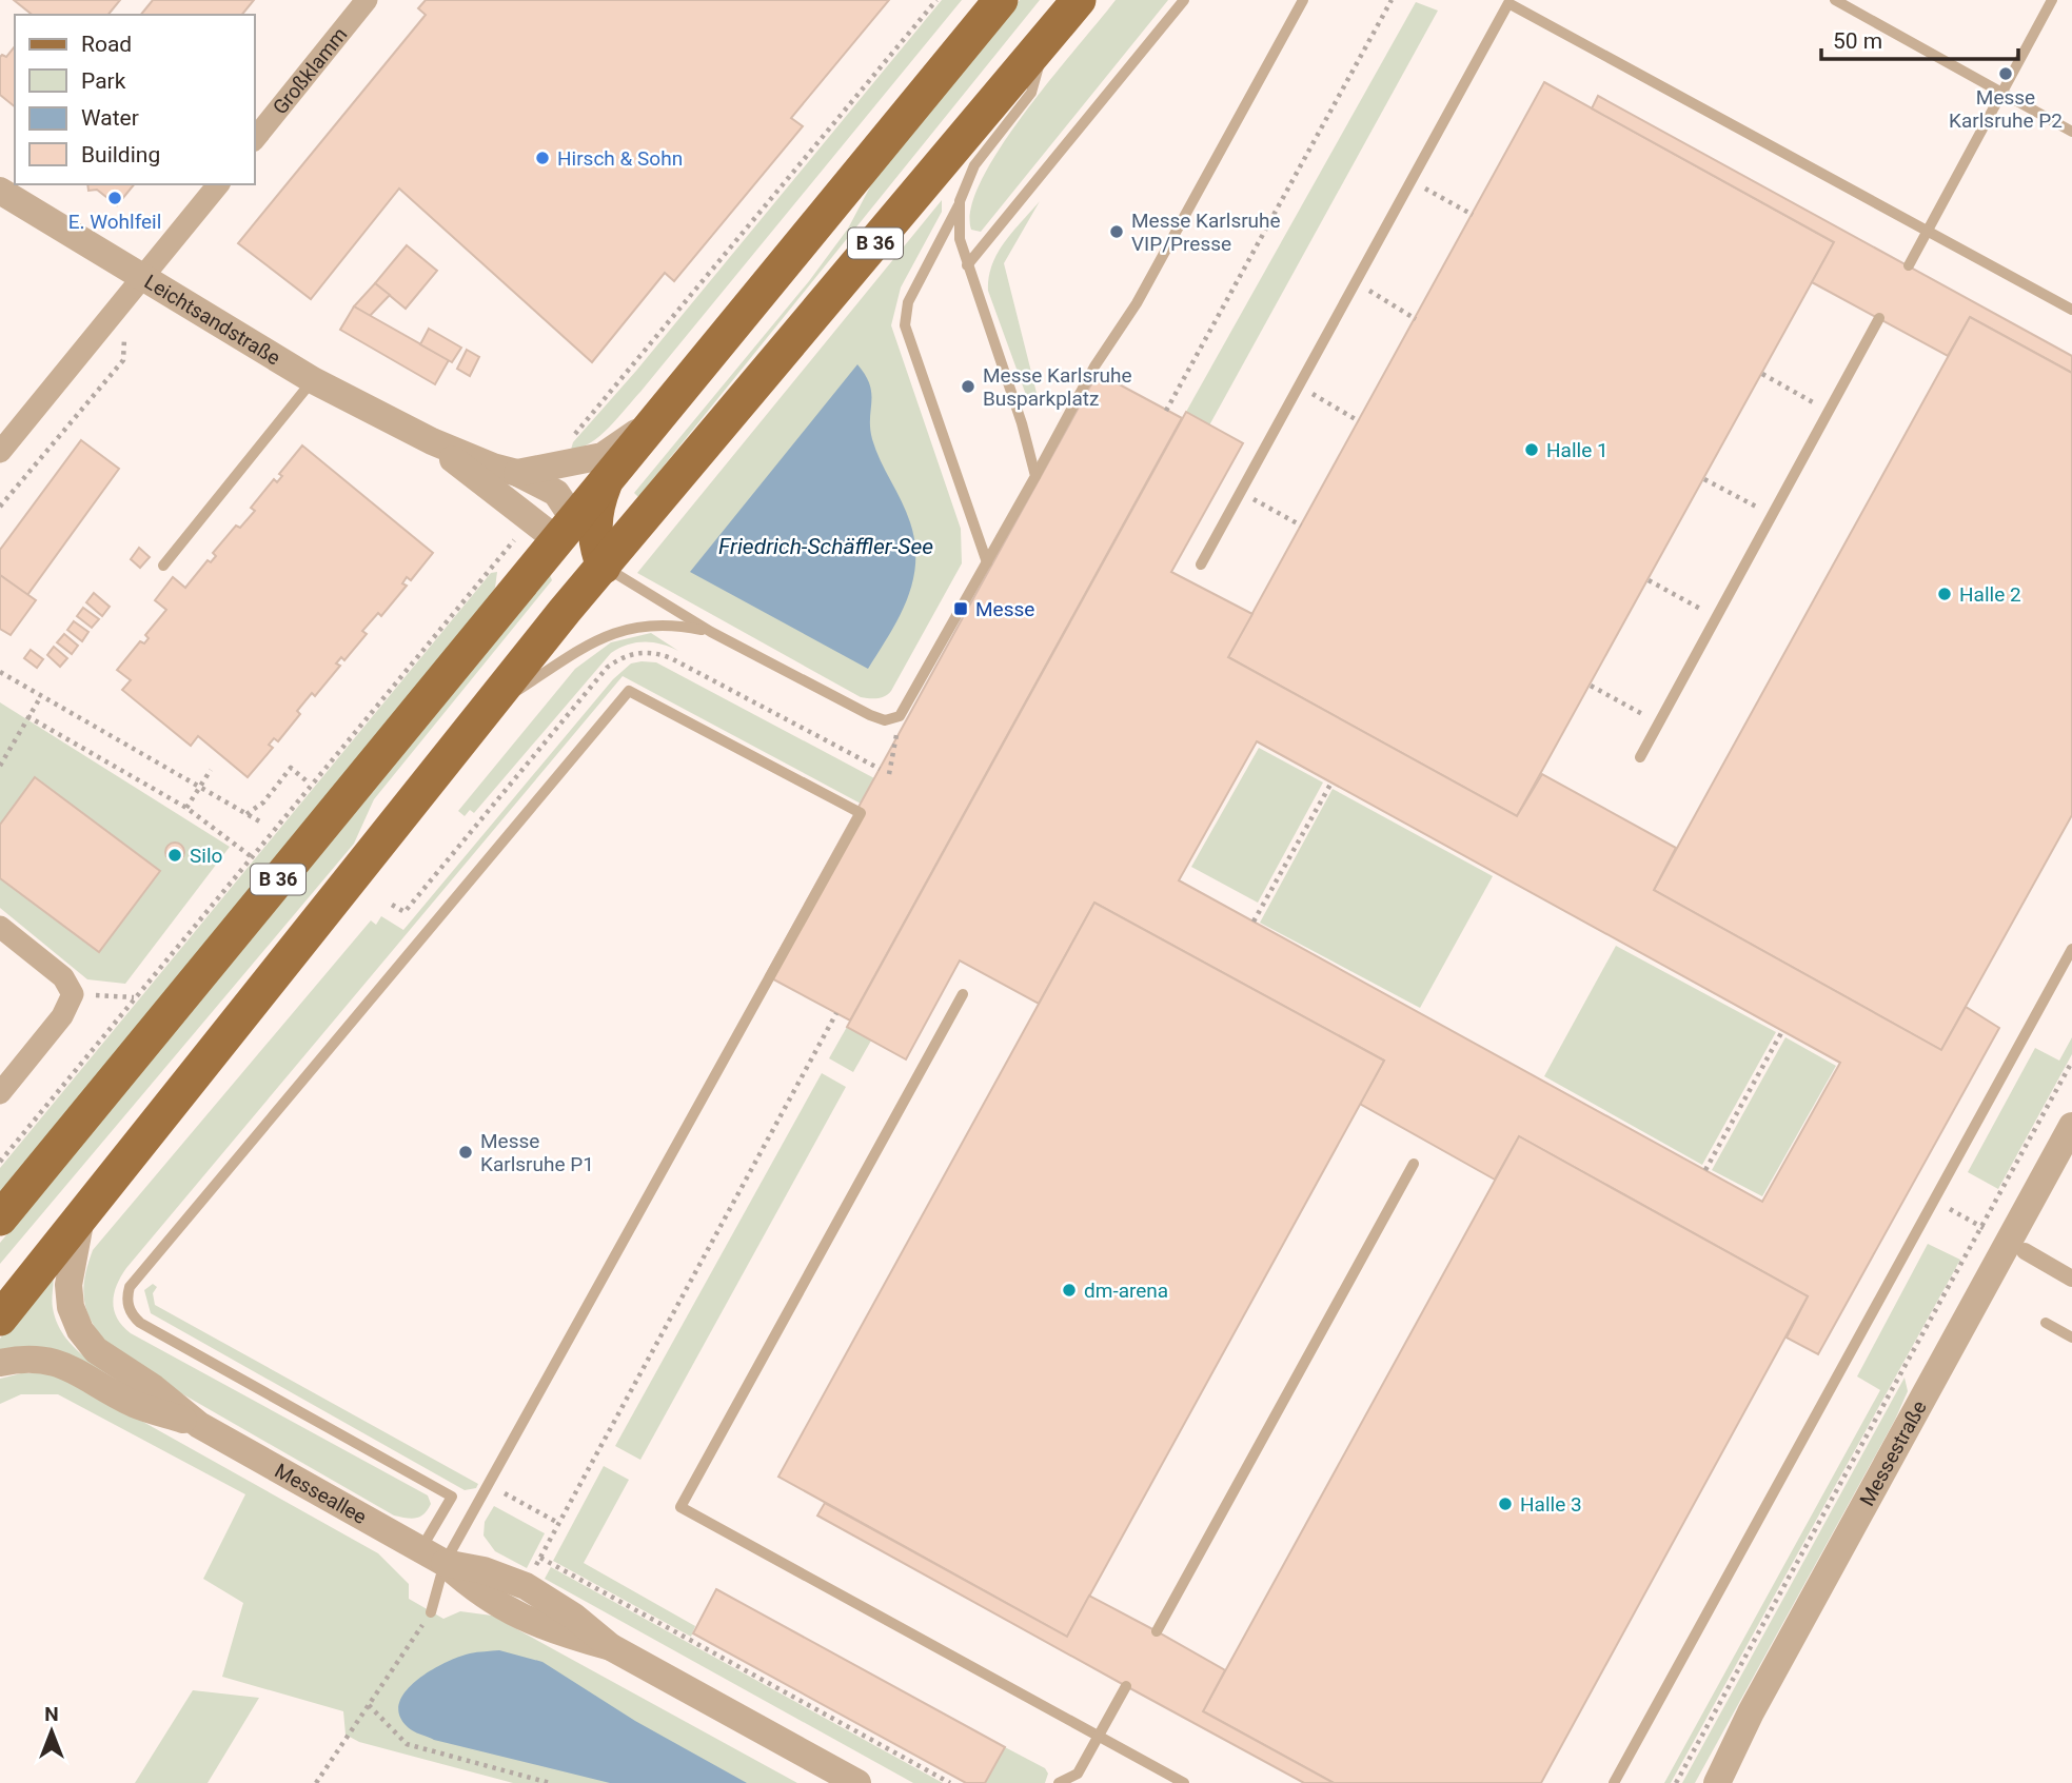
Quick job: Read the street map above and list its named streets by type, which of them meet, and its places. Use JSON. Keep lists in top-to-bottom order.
{
  "streets": {
    "main road": ["B 36"],
    "street": [
      "Großklamm",
      "Leichtsandstraße",
      "Messestraße",
      "Messeallee"
    ]
  },
  "crossings": [
    ["B 36", "Leichtsandstraße"],
    ["B 36", "Messeallee"]
  ],
  "water": ["Friedrich-Schäffler-See"],
  "places": {
    "other": [
      "Messe Karlsruhe P2",
      "Hirsch & Sohn",
      "E. Wohlfeil",
      "Messe Karlsruhe VIP/Presse",
      "Messe Karlsruhe Busparkplatz",
      "Halle 1",
      "Halle 2",
      "Silo",
      "Messe Karlsruhe P1",
      "dm-arena",
      "Halle 3"
    ],
    "transit": ["Messe"]
  },
  "legend": [
    "Road",
    "Park",
    "Water",
    "Building"
  ],
  "scale_bar": "50 m",
  "north": "top"
}
